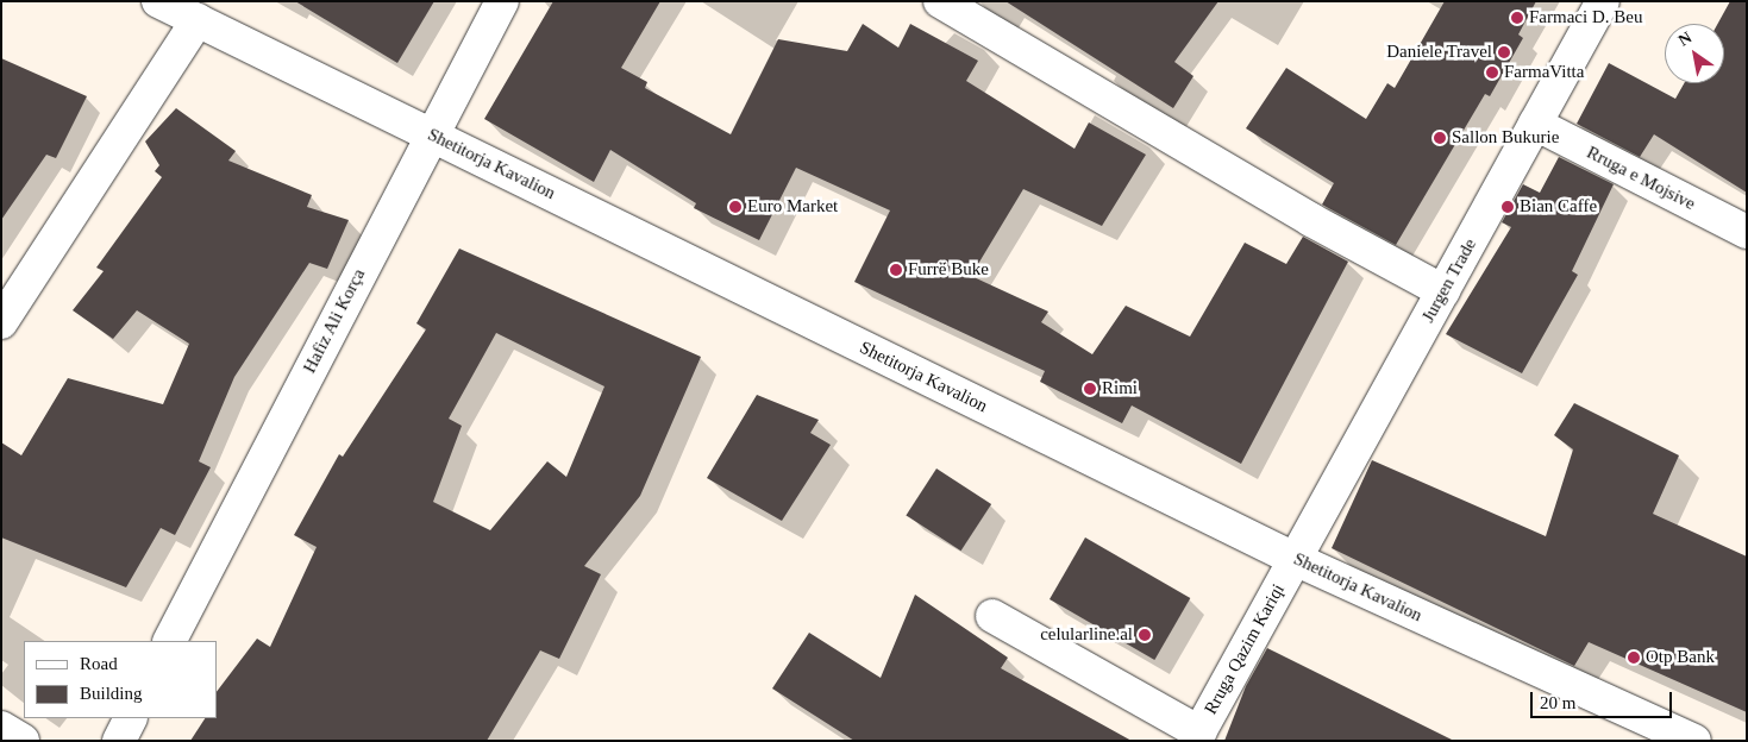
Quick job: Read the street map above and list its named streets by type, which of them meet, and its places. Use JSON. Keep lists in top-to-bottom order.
{
  "streets": {
    "street": [
      "Shetitorja Kavalion",
      "Rruga e Mojsive",
      "Jurgen Trade",
      "Hafiz Ali Korça",
      "Rruga Qazim Kariqi"
    ]
  },
  "crossings": [
    ["Shetitorja Kavalion", "Jurgen Trade"],
    ["Shetitorja Kavalion", "Hafiz Ali Korça"],
    ["Shetitorja Kavalion", "Rruga Qazim Kariqi"],
    ["Rruga e Mojsive", "Jurgen Trade"],
    ["Jurgen Trade", "Rruga Qazim Kariqi"]
  ],
  "places": [
    "Farmaci D. Beu",
    "Daniele Travel",
    "FarmaVitta",
    "Sallon Bukurie",
    "Euro Market",
    "Bian Caffe",
    "Furrë Buke",
    "Rimi",
    "celularline.al",
    "Otp Bank"
  ],
  "legend": ["Road", "Building"],
  "scale_bar": "20 m",
  "north": "top left"
}
